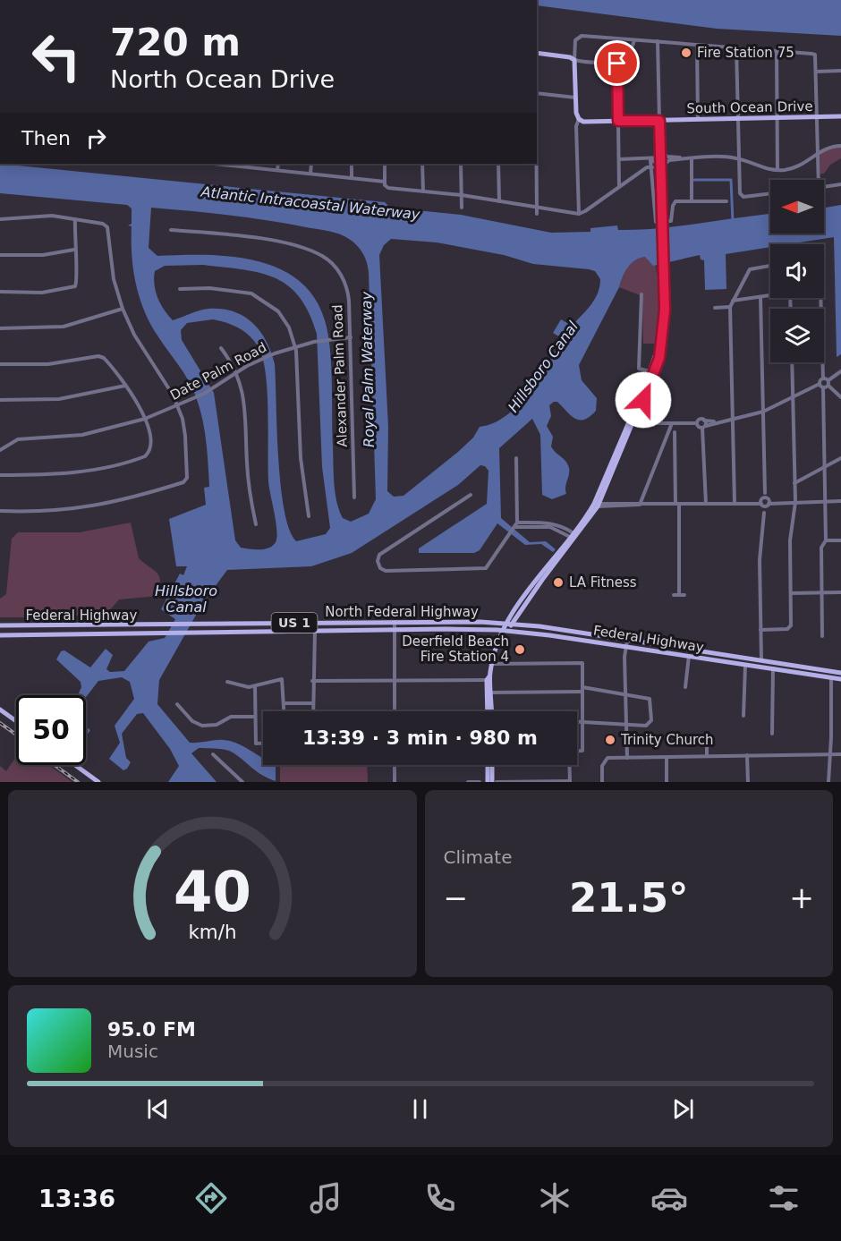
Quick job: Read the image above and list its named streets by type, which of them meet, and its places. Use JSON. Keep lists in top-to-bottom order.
{
  "streets": {
    "main road": [
      "South Ocean Drive",
      "North Federal Highway",
      "Federal Highway",
      "US 1"
    ],
    "street": ["Date Palm Road", "Alexander Palm Road"]
  },
  "crossings": [
    ["Date Palm Road", "Alexander Palm Road"],
    ["North Federal Highway", "Federal Highway"]
  ],
  "water": ["Atlantic Intracoastal Waterway", "Hillsboro Canal", "Royal Palm Waterway"],
  "places": [
    "Fire Station 75",
    "LA Fitness",
    "Deerfield Beach Fire Station 4",
    "Trinity Church"
  ],
  "north": "left",
  "page": {
    "turn": ["720 m", "North Ocean Drive"],
    "then": "Then",
    "limit": "50",
    "trip": "13:39 · 3 min · 980 m",
    "tile": "Climate",
    "heat": ["−", "21.5°", "+"],
    "song": ["95.0 FM", "Music"],
    "tabs": "13:36",
    "gauge": ["40", "km/h"]
  }
}
